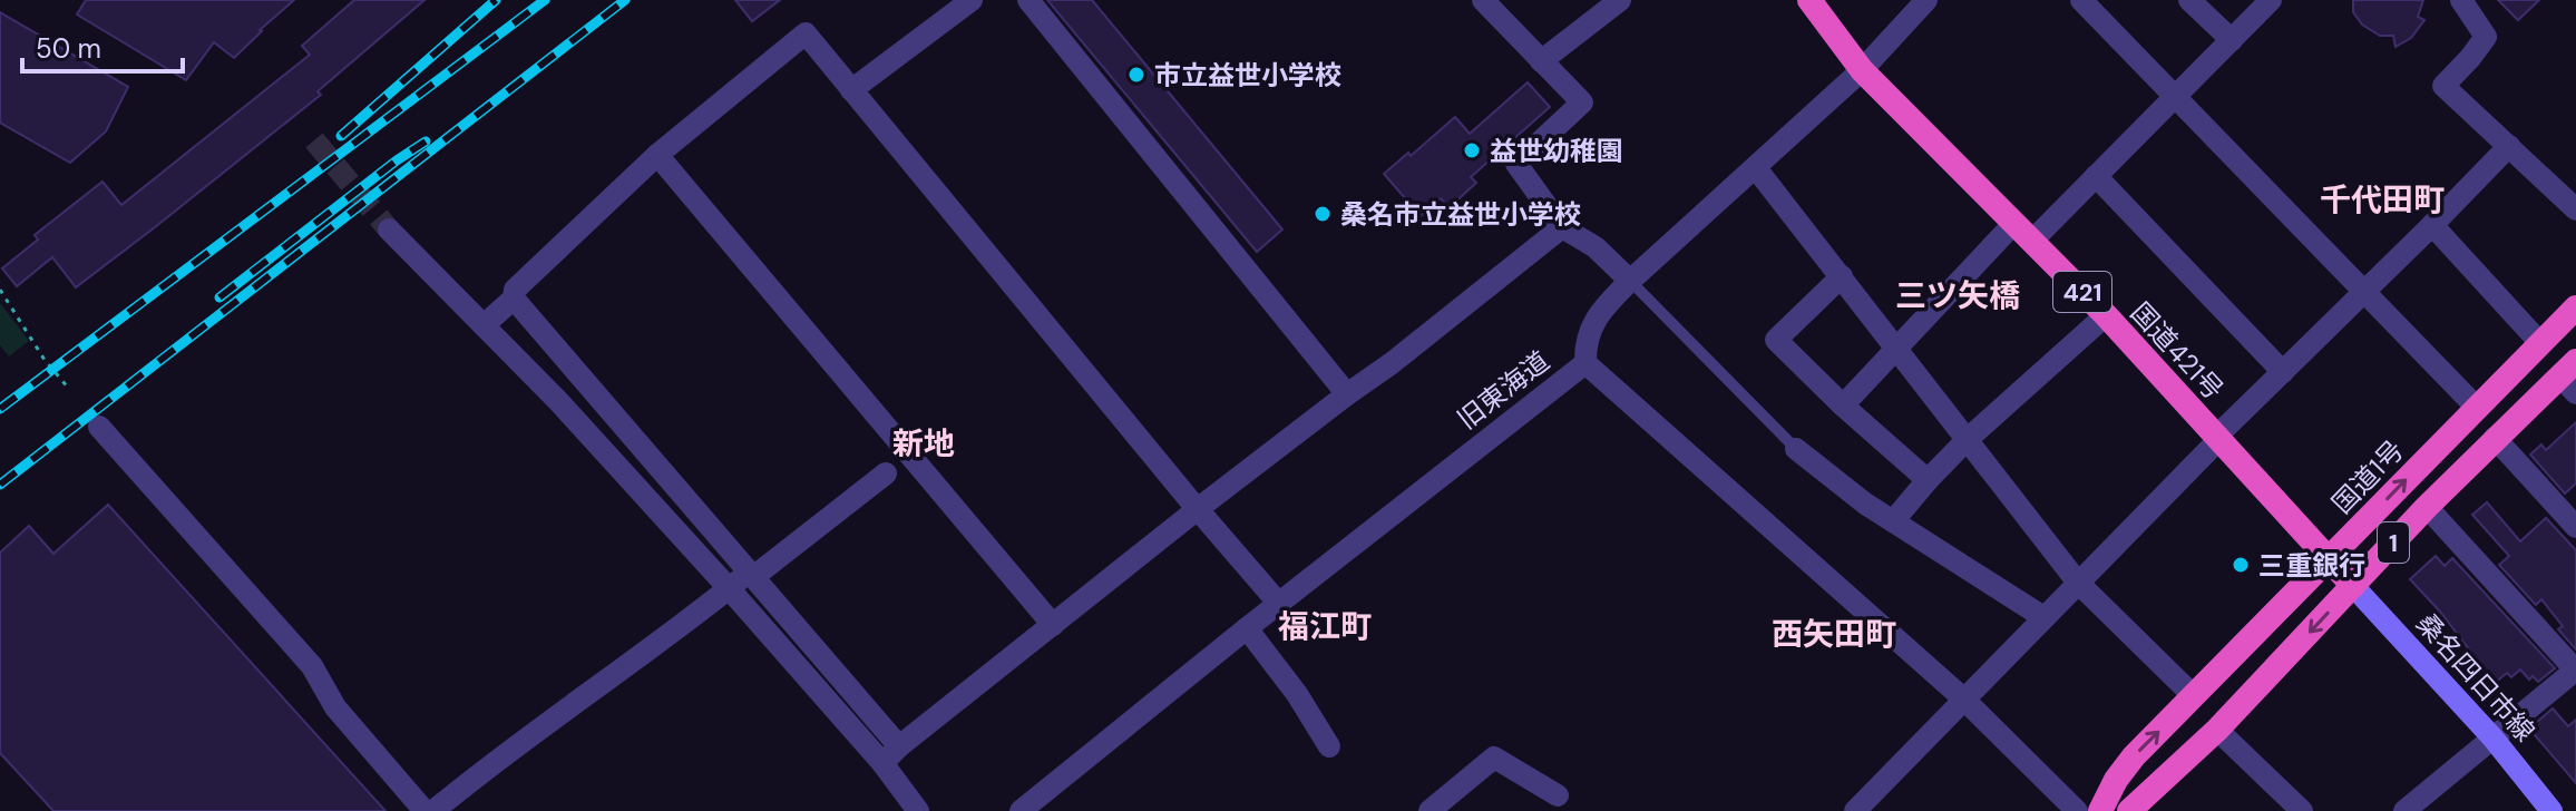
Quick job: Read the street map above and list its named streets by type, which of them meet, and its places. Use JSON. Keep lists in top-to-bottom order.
{
  "streets": {
    "highway": [
      "421",
      "国道421号",
      "国道1号",
      "1"
    ],
    "main road": ["桑名四日市線"],
    "street": ["旧東海道"]
  },
  "crossings": [
    ["国道421号", "国道1号"],
    ["国道421号", "1"],
    ["国道421号", "桑名四日市線"],
    ["1", "桑名四日市線"]
  ],
  "districts": [
    "千代田町",
    "三ツ矢橋",
    "新地",
    "福江町",
    "西矢田町"
  ],
  "places": [
    "市立益世小学校",
    "益世幼稚園",
    "桑名市立益世小学校",
    "三重銀行"
  ],
  "scale_bar": "50 m"
}
